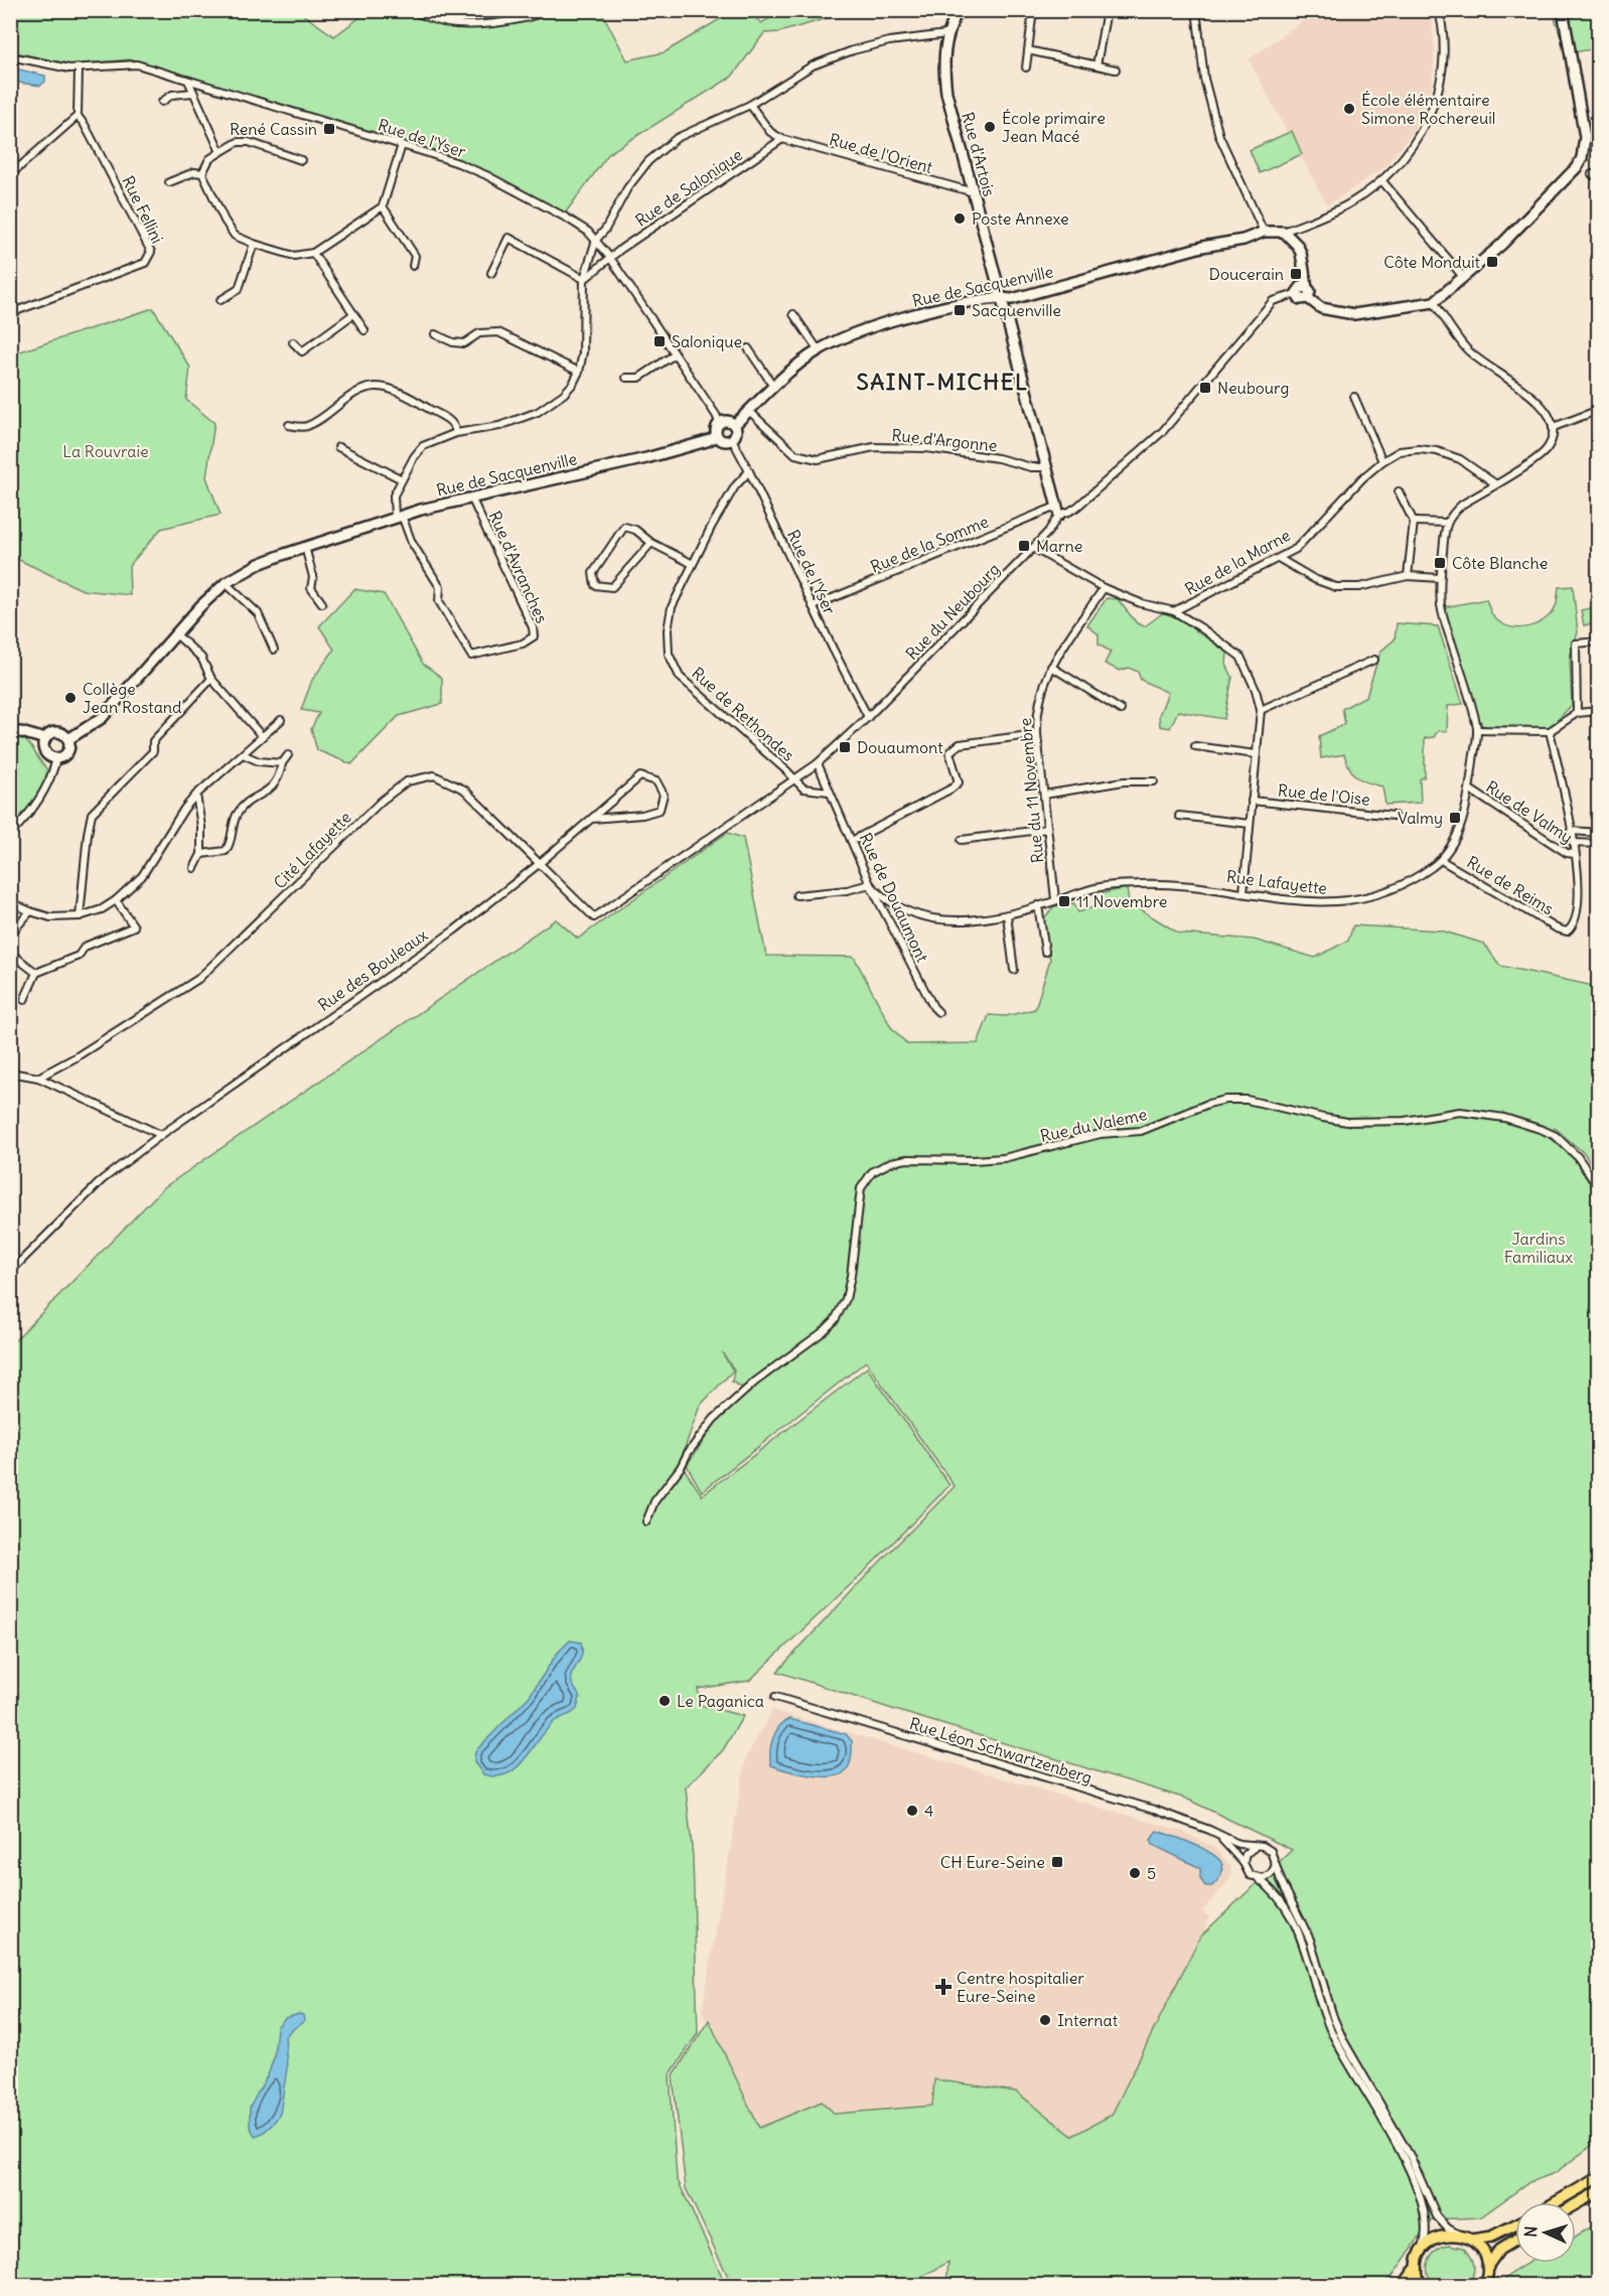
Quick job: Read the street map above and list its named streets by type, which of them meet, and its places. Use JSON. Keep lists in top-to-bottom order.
{
  "streets": {
    "street": [
      "Rue de l'Yser",
      "Rue de l'Orient",
      "Rue d'Artois",
      "Rue de Salonique",
      "Rue Fellini",
      "Rue de Sacquenville",
      "Rue d'Argonne",
      "Rue de la Somme",
      "Rue de la Marne",
      "Rue d'Avranches",
      "Rue du Neubourg",
      "Rue de Rethondes",
      "Rue du 11 Novembre",
      "Rue de l'Oise",
      "Rue de Valmy",
      "Cité Lafayette",
      "Rue Lafayette",
      "Rue de Reims",
      "Rue de Douaumont",
      "Rue des Bouleaux",
      "Rue du Valeme",
      "Rue Léon Schwartzenberg"
    ]
  },
  "crossings": [
    ["Rue de l'Yser", "Rue de Salonique"],
    ["Rue de l'Yser", "Rue de Sacquenville"],
    ["Rue de l'Yser", "Rue de la Somme"],
    ["Rue de l'Yser", "Rue du Neubourg"],
    ["Rue de l'Yser", "Rue de Rethondes"],
    ["Rue de l'Orient", "Rue d'Artois"],
    ["Rue de l'Orient", "Rue de Salonique"],
    ["Rue d'Artois", "Rue de Sacquenville"],
    ["Rue d'Artois", "Rue d'Argonne"],
    ["Rue d'Artois", "Rue de la Somme"],
    ["Rue d'Artois", "Rue du Neubourg"],
    ["Rue de Sacquenville", "Rue d'Argonne"],
    ["Rue de Sacquenville", "Rue d'Avranches"],
    ["Rue de la Somme", "Rue du Neubourg"],
    ["Rue de la Marne", "Rue du Neubourg"],
    ["Rue de la Marne", "Rue du 11 Novembre"],
    ["Rue du Neubourg", "Rue de Rethondes"],
    ["Rue du Neubourg", "Cité Lafayette"],
    ["Rue du Neubourg", "Rue de Douaumont"],
    ["Rue du 11 Novembre", "Rue Lafayette"],
    ["Rue de Valmy", "Rue Lafayette"],
    ["Rue de Valmy", "Rue de Reims"],
    ["Cité Lafayette", "Rue des Bouleaux"],
    ["Rue Lafayette", "Rue de Reims"],
    ["Rue Lafayette", "Rue de Douaumont"]
  ],
  "districts": ["SAINT-MICHEL"],
  "parks": ["La Rouvraie", "Jardins Familiaux"],
  "places": {
    "other": [
      "École élémentaire Simone Rochereuil",
      "École primaire Jean Macé",
      "Poste Annexe",
      "Collège Jean Rostand",
      "Le Paganica",
      "4",
      "5",
      "Internat"
    ],
    "transit": [
      "René Cassin",
      "Côte Monduit",
      "Doucerain",
      "Sacquenville",
      "Salonique",
      "Neubourg",
      "Marne",
      "Côte Blanche",
      "Douaumont",
      "Valmy",
      "11 Novembre",
      "CH Eure-Seine"
    ],
    "health": ["Centre hospitalier Eure-Seine"]
  },
  "north": "left"
}
